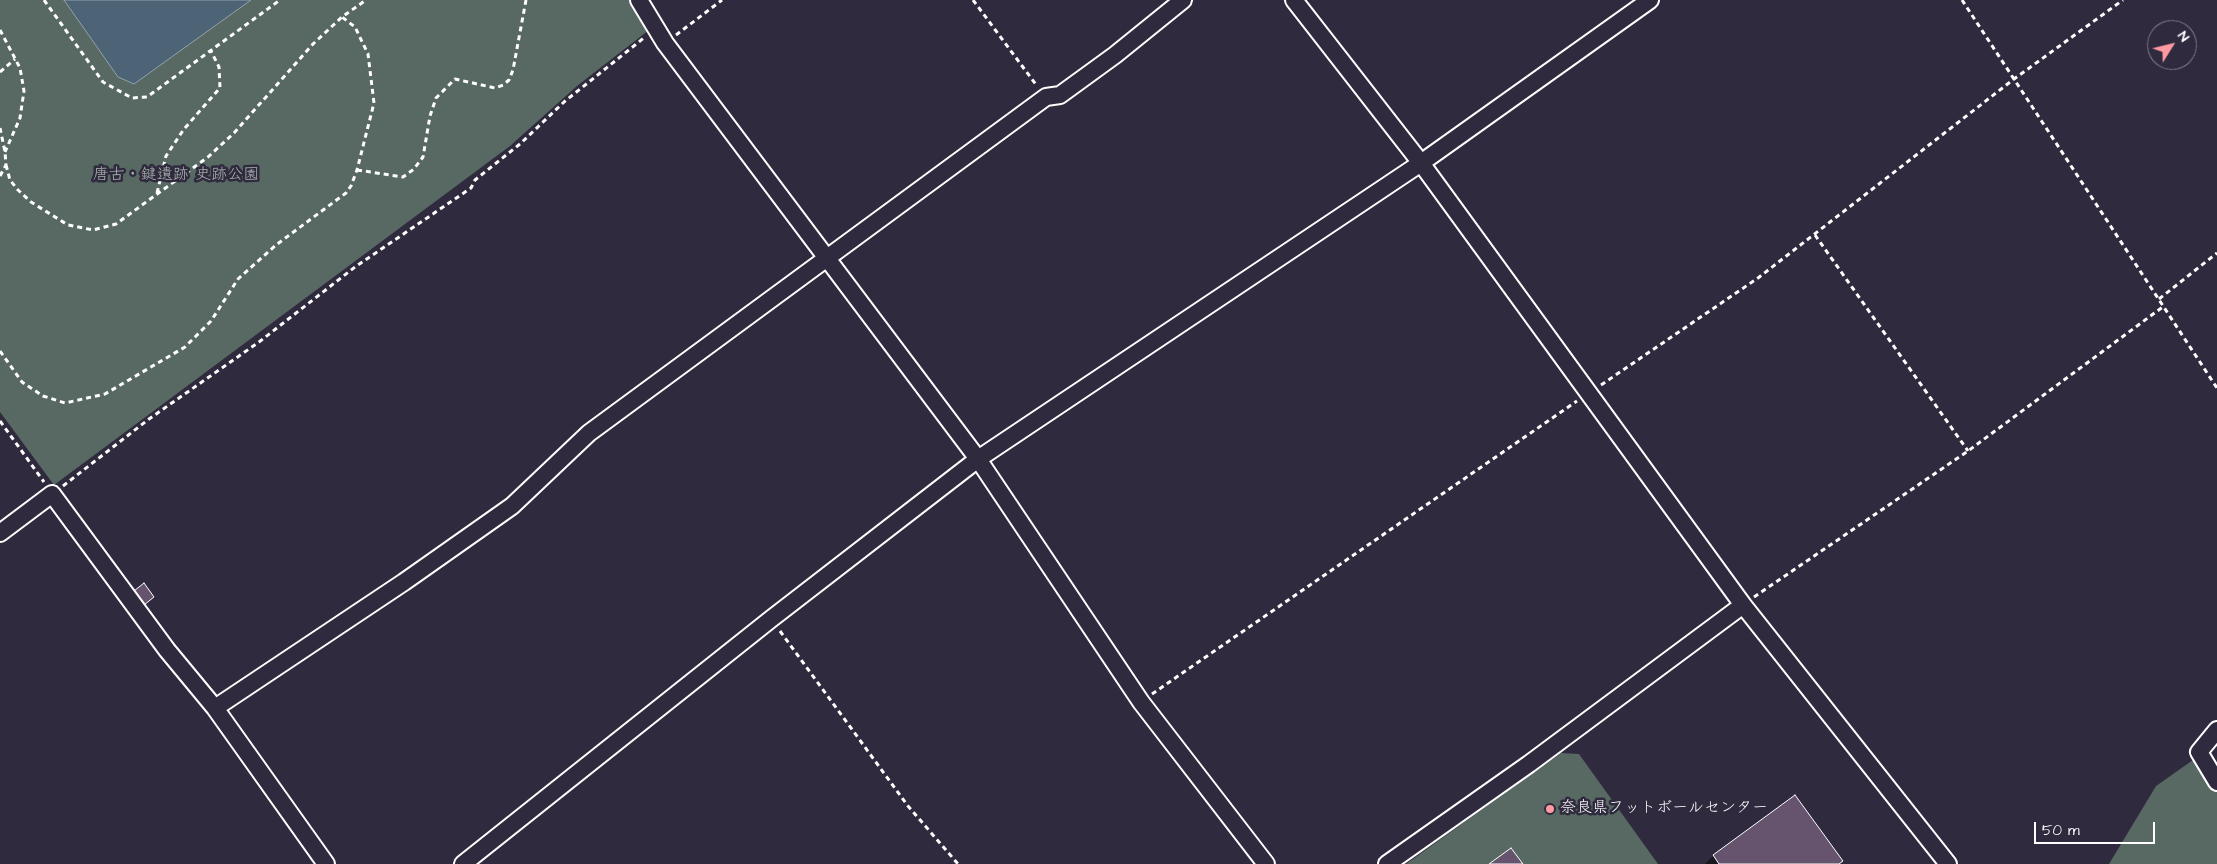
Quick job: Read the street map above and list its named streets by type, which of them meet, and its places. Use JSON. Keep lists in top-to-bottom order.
{
  "parks": ["唐古・鍵遺跡 史跡公園"],
  "places": ["奈良県フットボールセンター"],
  "scale_bar": "50 m",
  "north": "top right"
}
